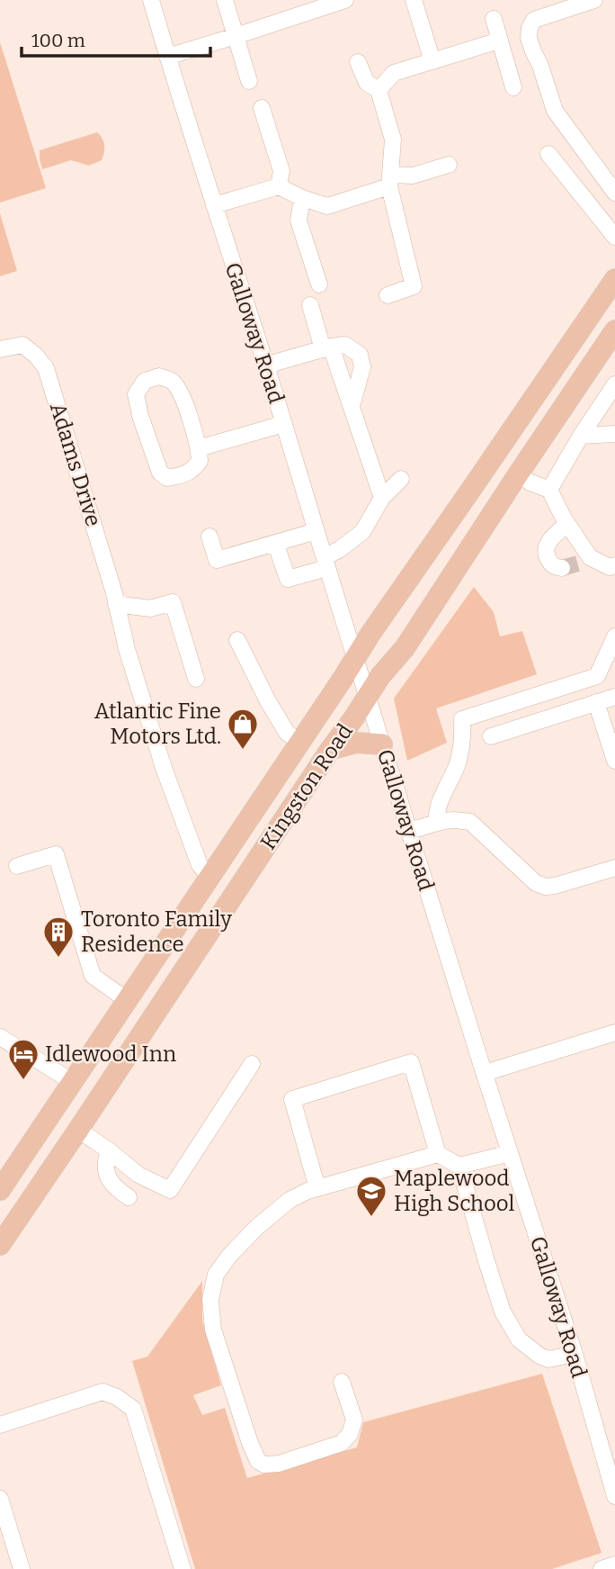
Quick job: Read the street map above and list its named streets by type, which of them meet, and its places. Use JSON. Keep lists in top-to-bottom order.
{
  "streets": {
    "main road": ["Kingston Road"],
    "street": ["Galloway Road", "Adams Drive"]
  },
  "crossings": [
    ["Galloway Road", "Kingston Road"],
    ["Adams Drive", "Kingston Road"]
  ],
  "places": {
    "shop": ["Atlantic Fine Motors Ltd."],
    "building": ["Toronto Family Residence"],
    "hotel": ["Idlewood Inn"],
    "school or university": ["Maplewood High School"]
  },
  "scale_bar": "100 m"
}
